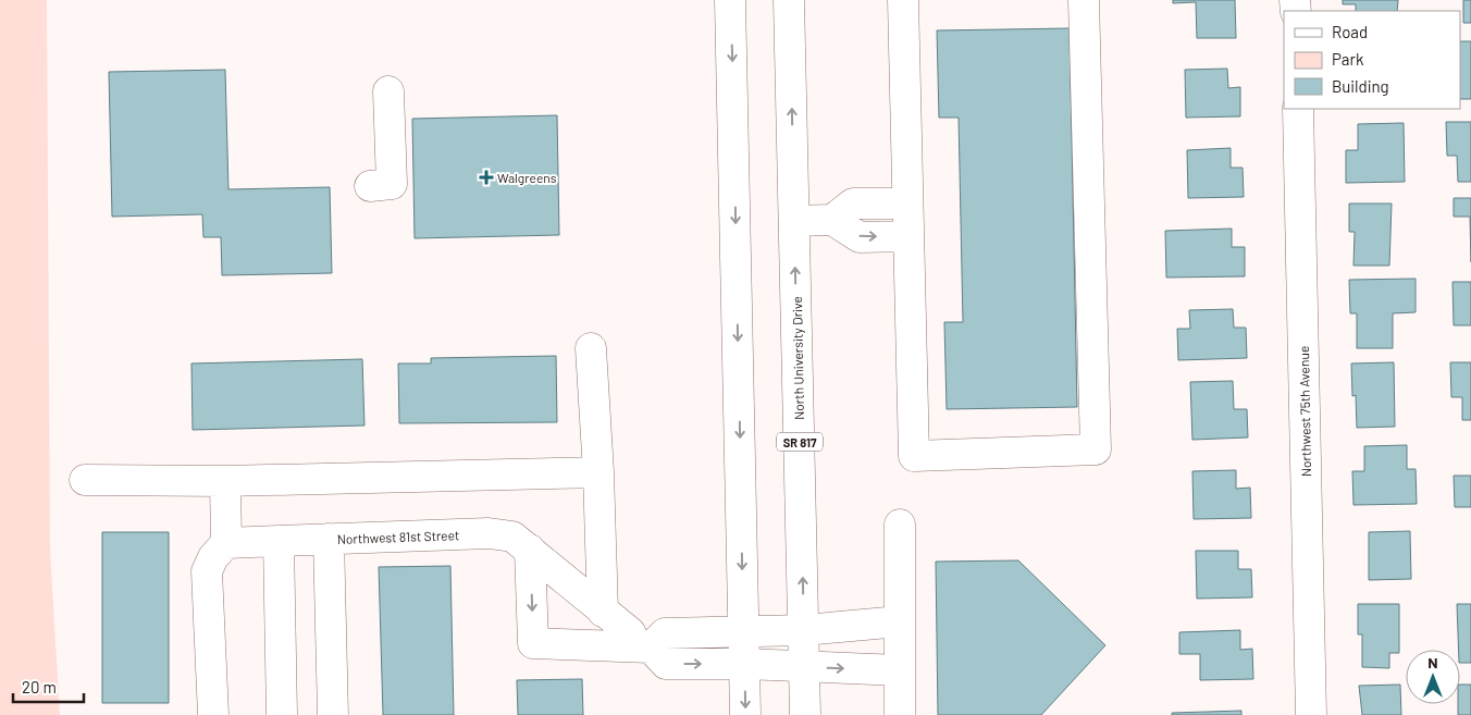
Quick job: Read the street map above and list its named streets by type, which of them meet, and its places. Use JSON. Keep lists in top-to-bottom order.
{
  "streets": {
    "main road": [
      "North University Drive",
      "Northwest 75th Avenue",
      "SR 817",
      "Northwest 81st Street"
    ]
  },
  "crossings": [
    ["North University Drive", "Northwest 81st Street"]
  ],
  "places": {
    "health": ["Walgreens"]
  },
  "legend": ["Road", "Park", "Building"],
  "scale_bar": "20 m",
  "north": "top"
}
